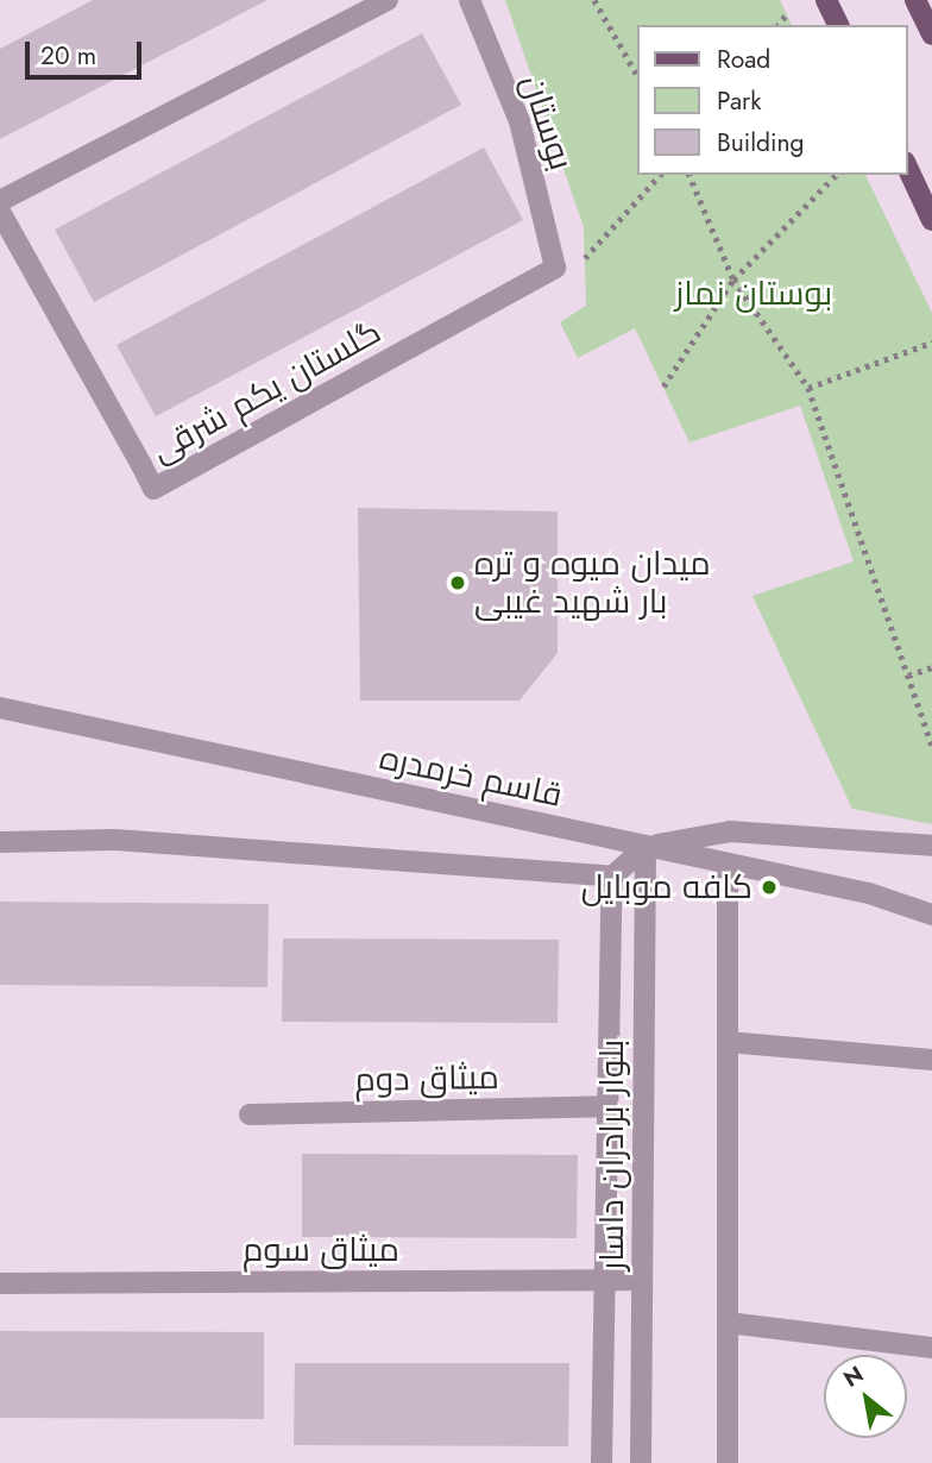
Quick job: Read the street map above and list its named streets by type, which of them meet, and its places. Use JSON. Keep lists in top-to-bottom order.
{
  "streets": {
    "street": [
      "بوستان",
      "گلستان یکم شرقی",
      "قاسم خرمدره",
      "میثاق دوم",
      "بلوار برادران داسار",
      "میثاق سوم"
    ]
  },
  "crossings": [
    ["بوستان", "گلستان یکم شرقی"],
    ["قاسم خرمدره", "بلوار برادران داسار"],
    ["بلوار برادران داسار", "میثاق سوم"]
  ],
  "parks": ["بوستان نماز"],
  "places": ["میدان میوه و تره بار شهید غیبی", "کافه موبایل"],
  "legend": ["Road", "Park", "Building"],
  "scale_bar": "20 m",
  "north": "top left"
}
